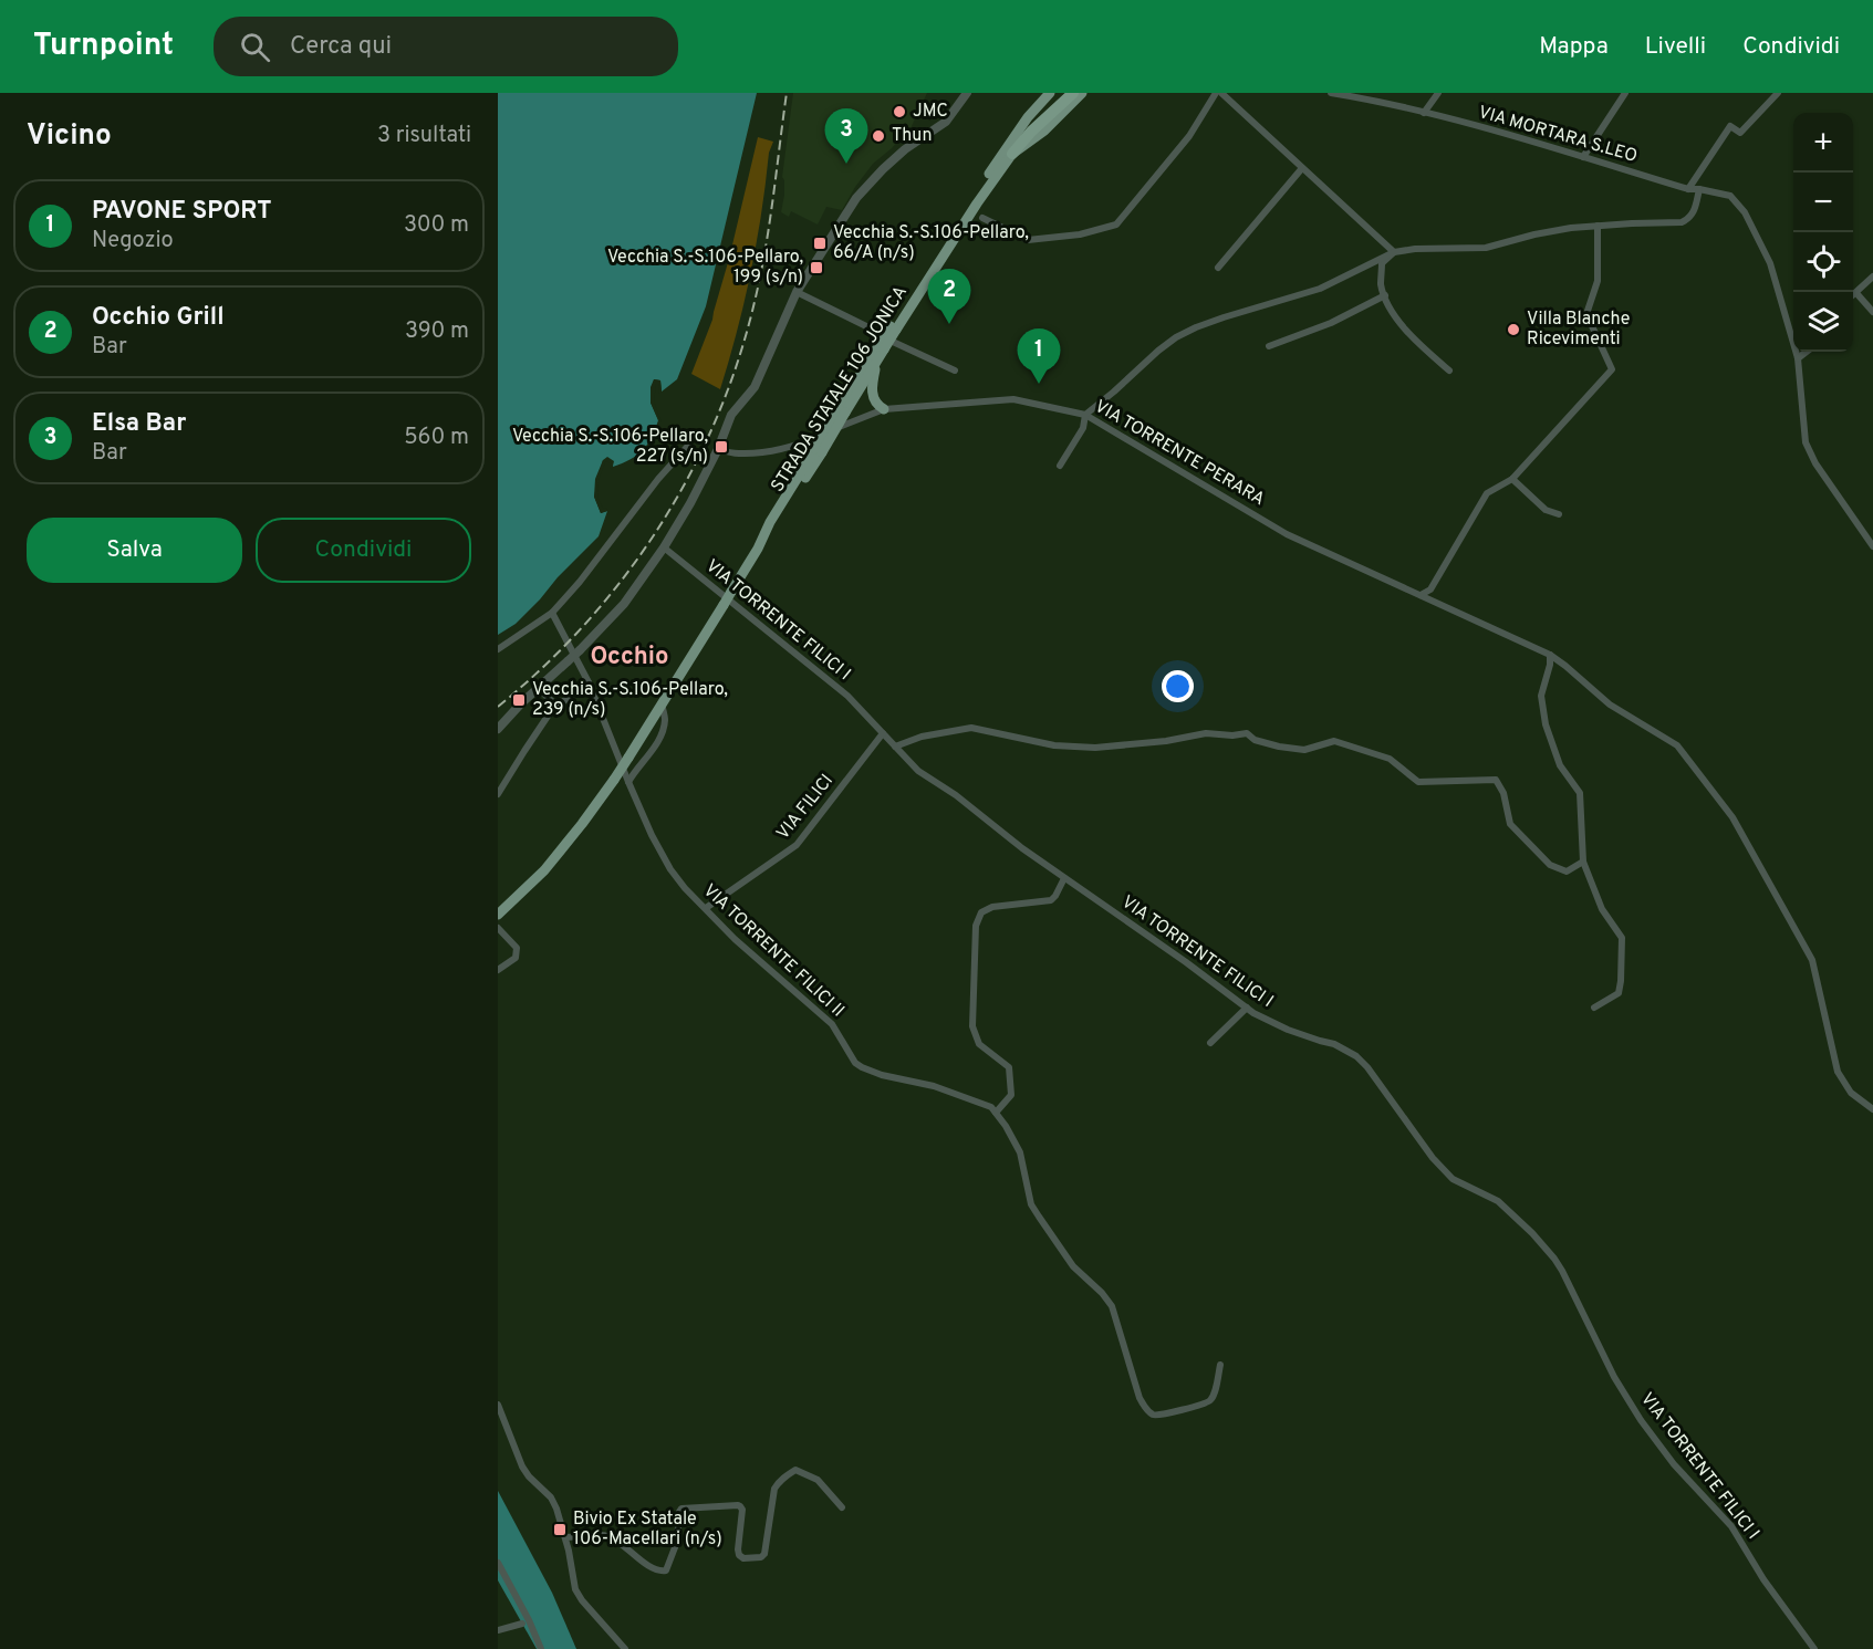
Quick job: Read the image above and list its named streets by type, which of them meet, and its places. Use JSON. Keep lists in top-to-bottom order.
{
  "streets": {
    "highway": ["STRADA STATALE 106 JONICA"],
    "street": [
      "VIA MORTARA S.LEO",
      "VIA TORRENTE PERARA",
      "VIA TORRENTE FILICI I",
      "VIA FILICI",
      "VIA TORRENTE FILICI II"
    ]
  },
  "crossings": [
    ["VIA TORRENTE FILICI I", "VIA FILICI"],
    ["VIA FILICI", "VIA TORRENTE FILICI II"]
  ],
  "districts": ["Occhio"],
  "places": {
    "other": ["JMC", "Thun", "Villa Blanche Ricevimenti"],
    "transit": [
      "Vecchia S.-S.106-Pellaro, 66/A (n/s)",
      "Vecchia S.-S.106-Pellaro, 199 (s/n)",
      "Vecchia S.-S.106-Pellaro, 227 (s/n)",
      "Vecchia S.-S.106-Pellaro, 239 (n/s)",
      "Bivio Ex Statale 106-Macellari (n/s)"
    ]
  },
  "page": {
    "header": "Turnpoint",
    "search": "Cerca qui",
    "nav": ["Mappa", "Livelli", "Condividi"],
    "heading": ["Vicino", "3 risultati"],
    "pins": ["3", "2", "1"],
    "map_buttons": ["+", "−"],
    "list": [
      {
        "mark": "1",
        "name": "PAVONE SPORT",
        "note": "Negozio",
        "value": "300 m"
      },
      {
        "mark": "2",
        "name": "Occhio Grill",
        "note": "Bar",
        "value": "390 m"
      },
      {
        "mark": "3",
        "name": "Elsa Bar",
        "note": "Bar",
        "value": "560 m"
      }
    ],
    "buttons": ["Salva", "Condividi"]
  }
}
